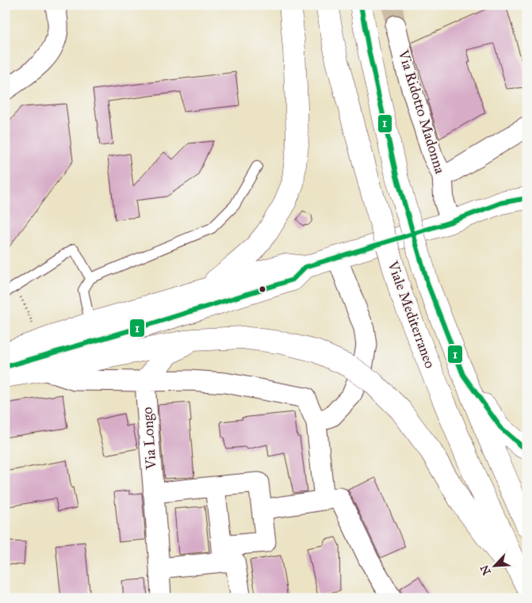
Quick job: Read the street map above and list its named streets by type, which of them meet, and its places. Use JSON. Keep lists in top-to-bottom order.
{
  "streets": {
    "street": ["Via Ridotto Madonna", "Viale Mediterraneo", "Via Longo"]
  },
  "lines": ["transit line 1"],
  "north": "bottom left"
}
